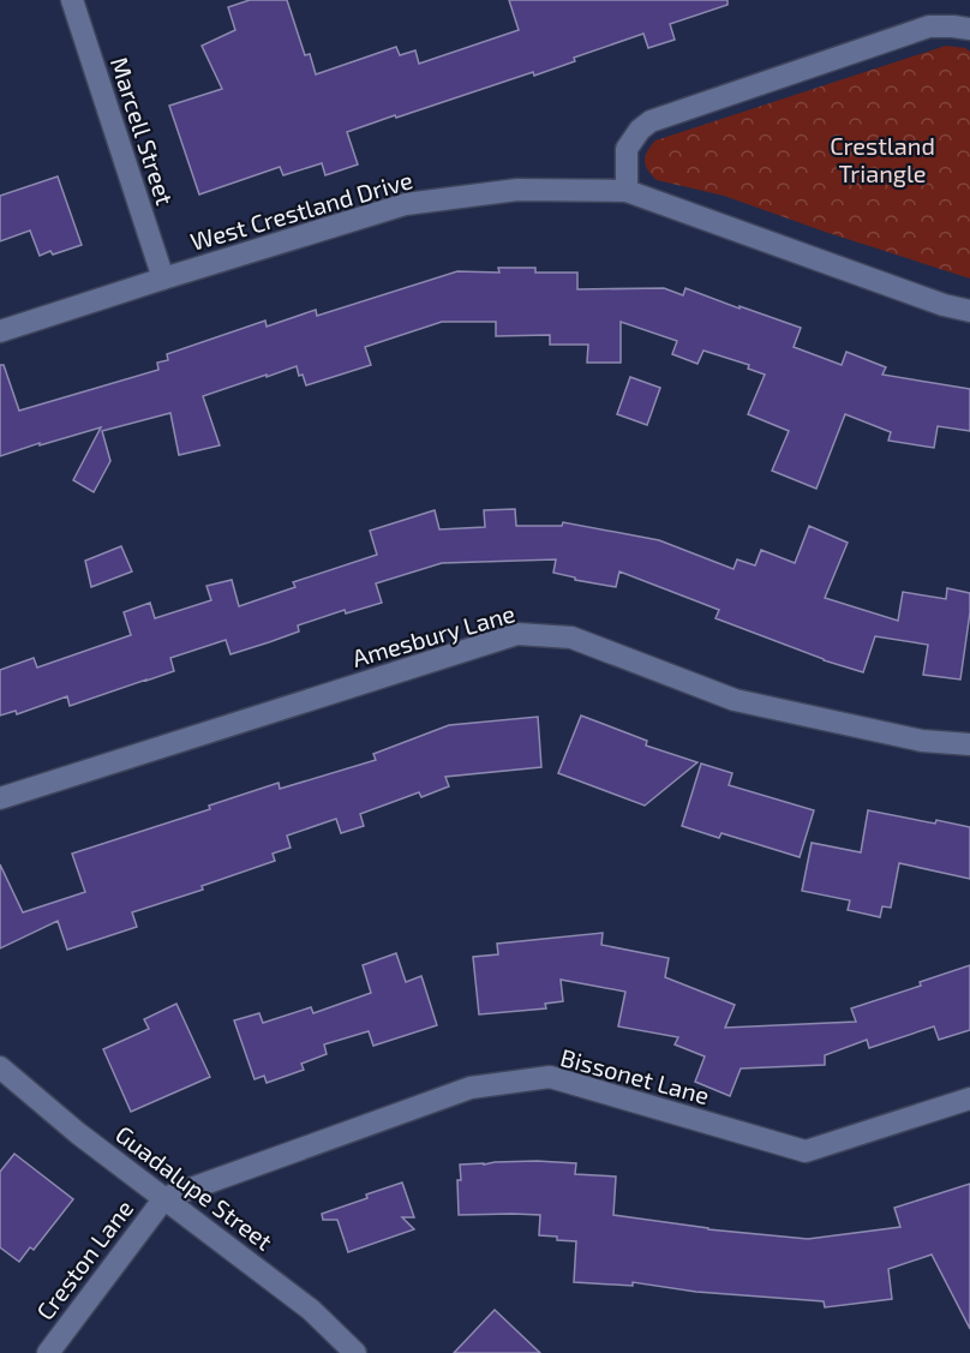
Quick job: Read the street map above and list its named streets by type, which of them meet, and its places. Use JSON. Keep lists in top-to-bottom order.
{
  "streets": {
    "street": [
      "Marcell Street",
      "West Crestland Drive",
      "Amesbury Lane",
      "Bissonet Lane",
      "Guadalupe Street",
      "Creston Lane"
    ]
  },
  "crossings": [
    ["Marcell Street", "West Crestland Drive"],
    ["Bissonet Lane", "Guadalupe Street"],
    ["Bissonet Lane", "Creston Lane"],
    ["Guadalupe Street", "Creston Lane"]
  ],
  "parks": ["Crestland Triangle"]
}
